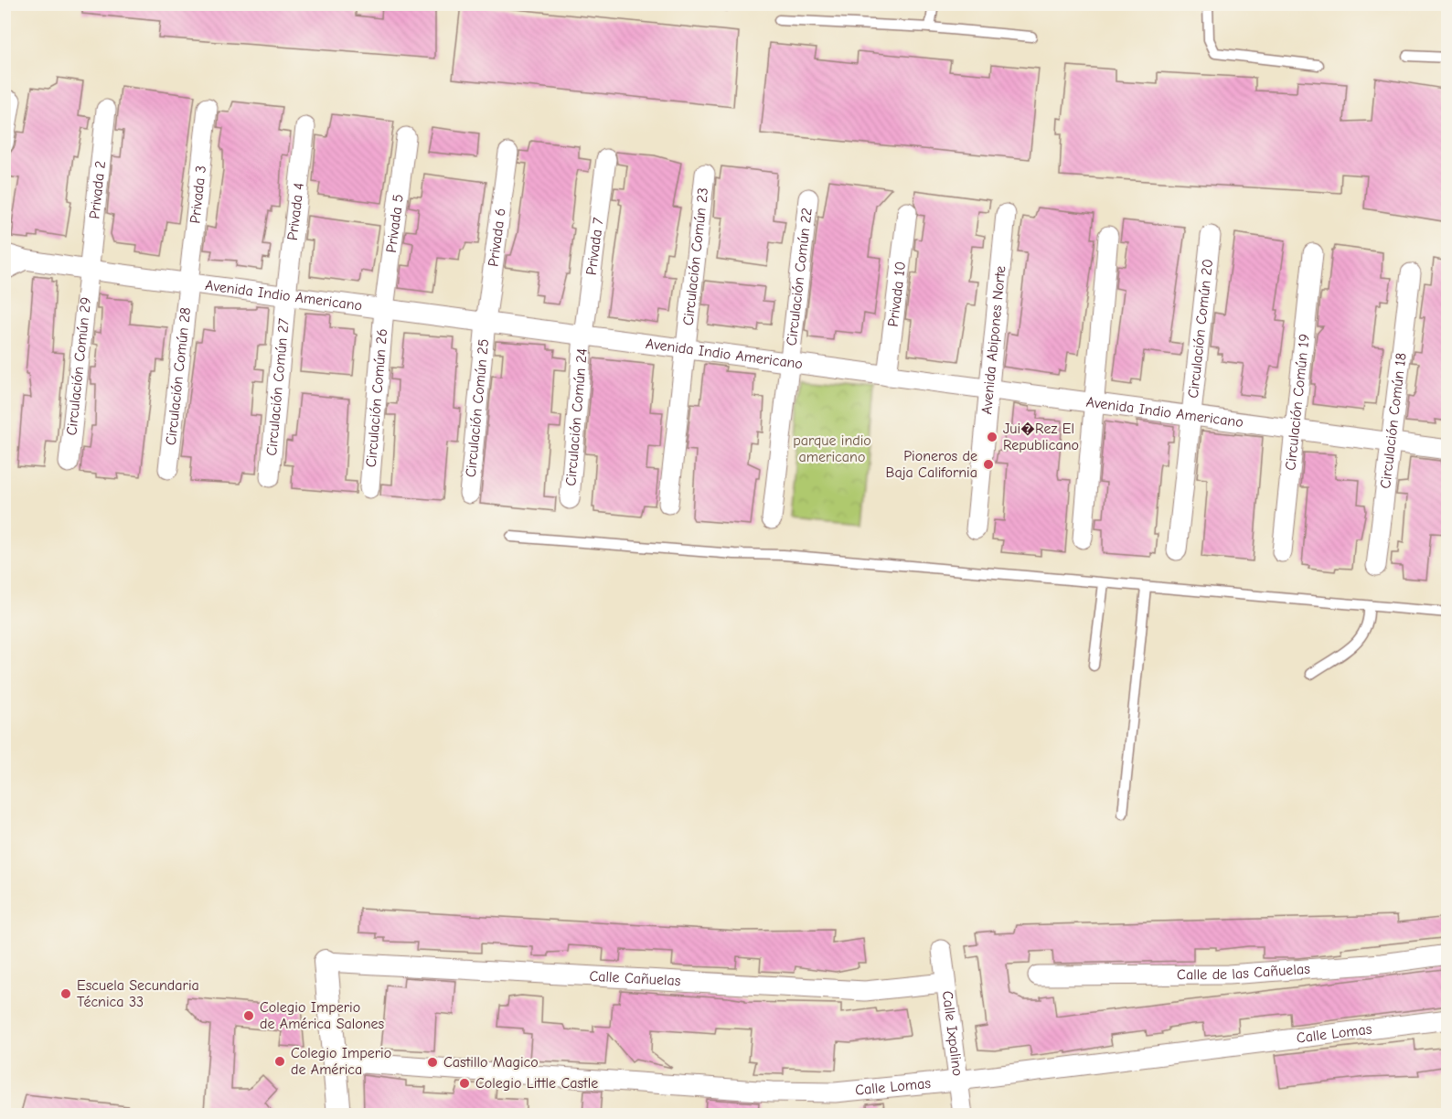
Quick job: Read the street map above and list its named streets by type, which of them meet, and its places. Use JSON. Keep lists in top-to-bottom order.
{
  "streets": {
    "street": [
      "Privada 2",
      "Privada 3",
      "Privada 4",
      "Privada 5",
      "Privada 6",
      "Privada 7",
      "Circulación Común 23",
      "Circulación Común 22",
      "Privada 10",
      "Avenida Indio Americano",
      "Circulación Común 20",
      "Avenida Abipones Norte",
      "Circulación Común 29",
      "Circulación Común 28",
      "Circulación Común 27",
      "Circulación Común 26",
      "Circulación Común 19",
      "Circulación Común 25",
      "Circulación Común 24",
      "Circulación Común 18",
      "Calle de las Cañuelas",
      "Calle Cañuelas",
      "Calle Ixpalino",
      "Calle Lomas"
    ]
  },
  "crossings": [
    ["Privada 2", "Avenida Indio Americano"],
    ["Privada 2", "Circulación Común 29"],
    ["Privada 3", "Avenida Indio Americano"],
    ["Privada 3", "Circulación Común 28"],
    ["Privada 4", "Avenida Indio Americano"],
    ["Privada 4", "Circulación Común 27"],
    ["Privada 5", "Avenida Indio Americano"],
    ["Privada 5", "Circulación Común 26"],
    ["Privada 6", "Avenida Indio Americano"],
    ["Privada 6", "Circulación Común 25"],
    ["Privada 7", "Avenida Indio Americano"],
    ["Privada 7", "Circulación Común 24"],
    ["Circulación Común 23", "Avenida Indio Americano"],
    ["Circulación Común 22", "Avenida Indio Americano"],
    ["Privada 10", "Avenida Indio Americano"],
    ["Avenida Indio Americano", "Circulación Común 20"],
    ["Avenida Indio Americano", "Avenida Abipones Norte"],
    ["Avenida Indio Americano", "Circulación Común 29"],
    ["Avenida Indio Americano", "Circulación Común 28"],
    ["Avenida Indio Americano", "Circulación Común 27"],
    ["Avenida Indio Americano", "Circulación Común 26"],
    ["Avenida Indio Americano", "Circulación Común 19"],
    ["Avenida Indio Americano", "Circulación Común 25"],
    ["Avenida Indio Americano", "Circulación Común 24"],
    ["Avenida Indio Americano", "Circulación Común 18"],
    ["Calle Cañuelas", "Calle Ixpalino"],
    ["Calle Ixpalino", "Calle Lomas"]
  ],
  "parks": ["parque indio americano"],
  "places": [
    "Jui�Rez El Republicano",
    "Pioneros de Baja California",
    "Escuela Secundaria Técnica 33",
    "Colegio Imperio de América Salones",
    "Colegio Imperio de América",
    "Castillo Magico",
    "Colegio Little Castle"
  ]
}
